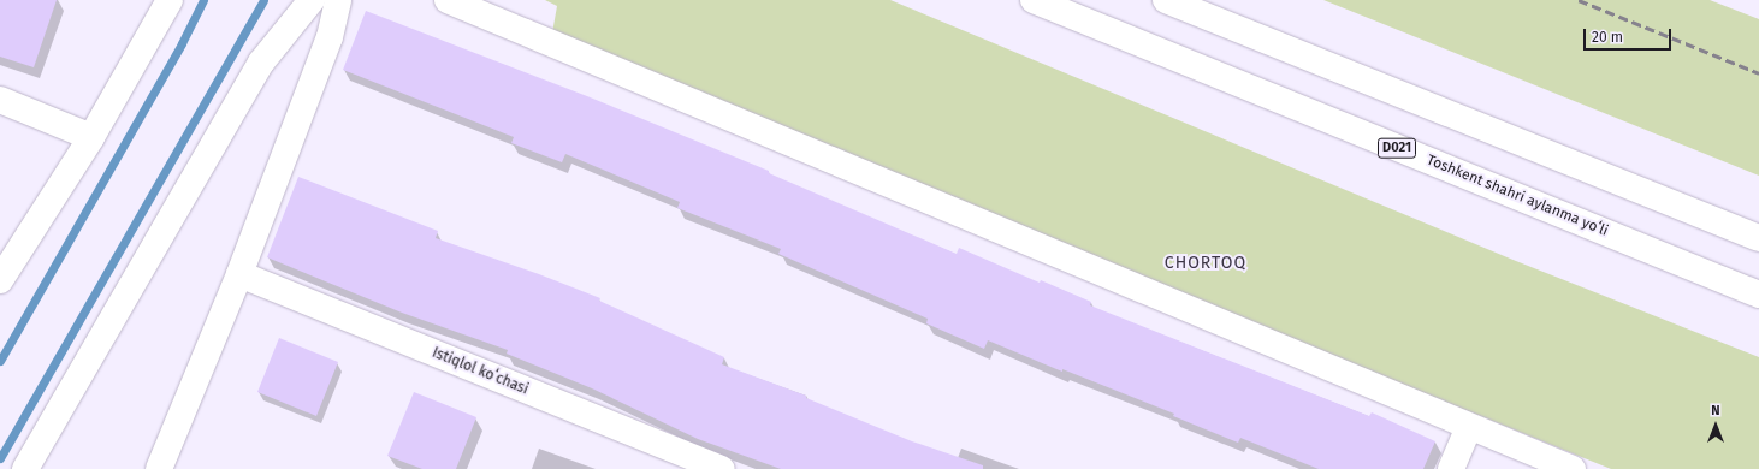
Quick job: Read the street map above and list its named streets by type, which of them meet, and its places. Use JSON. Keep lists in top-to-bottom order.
{
  "streets": {
    "main road": ["D021", "Toshkent shahri aylanma yoʻli", "Istiqlol koʻchasi"]
  },
  "districts": ["CHORTOQ"],
  "scale_bar": "20 m",
  "north": "top"
}
